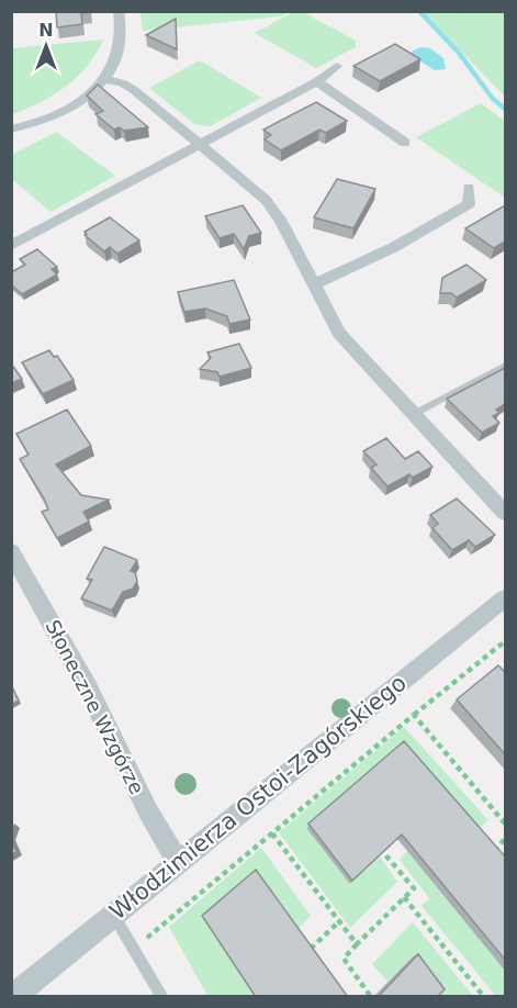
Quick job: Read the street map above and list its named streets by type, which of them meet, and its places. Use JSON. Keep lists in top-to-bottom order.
{
  "streets": {
    "street": ["Słoneczne Wzgórze", "Włodzimierza Ostoi-Zagórskiego"]
  },
  "crossings": [
    ["Słoneczne Wzgórze", "Włodzimierza Ostoi-Zagórskiego"]
  ],
  "north": "top"
}
